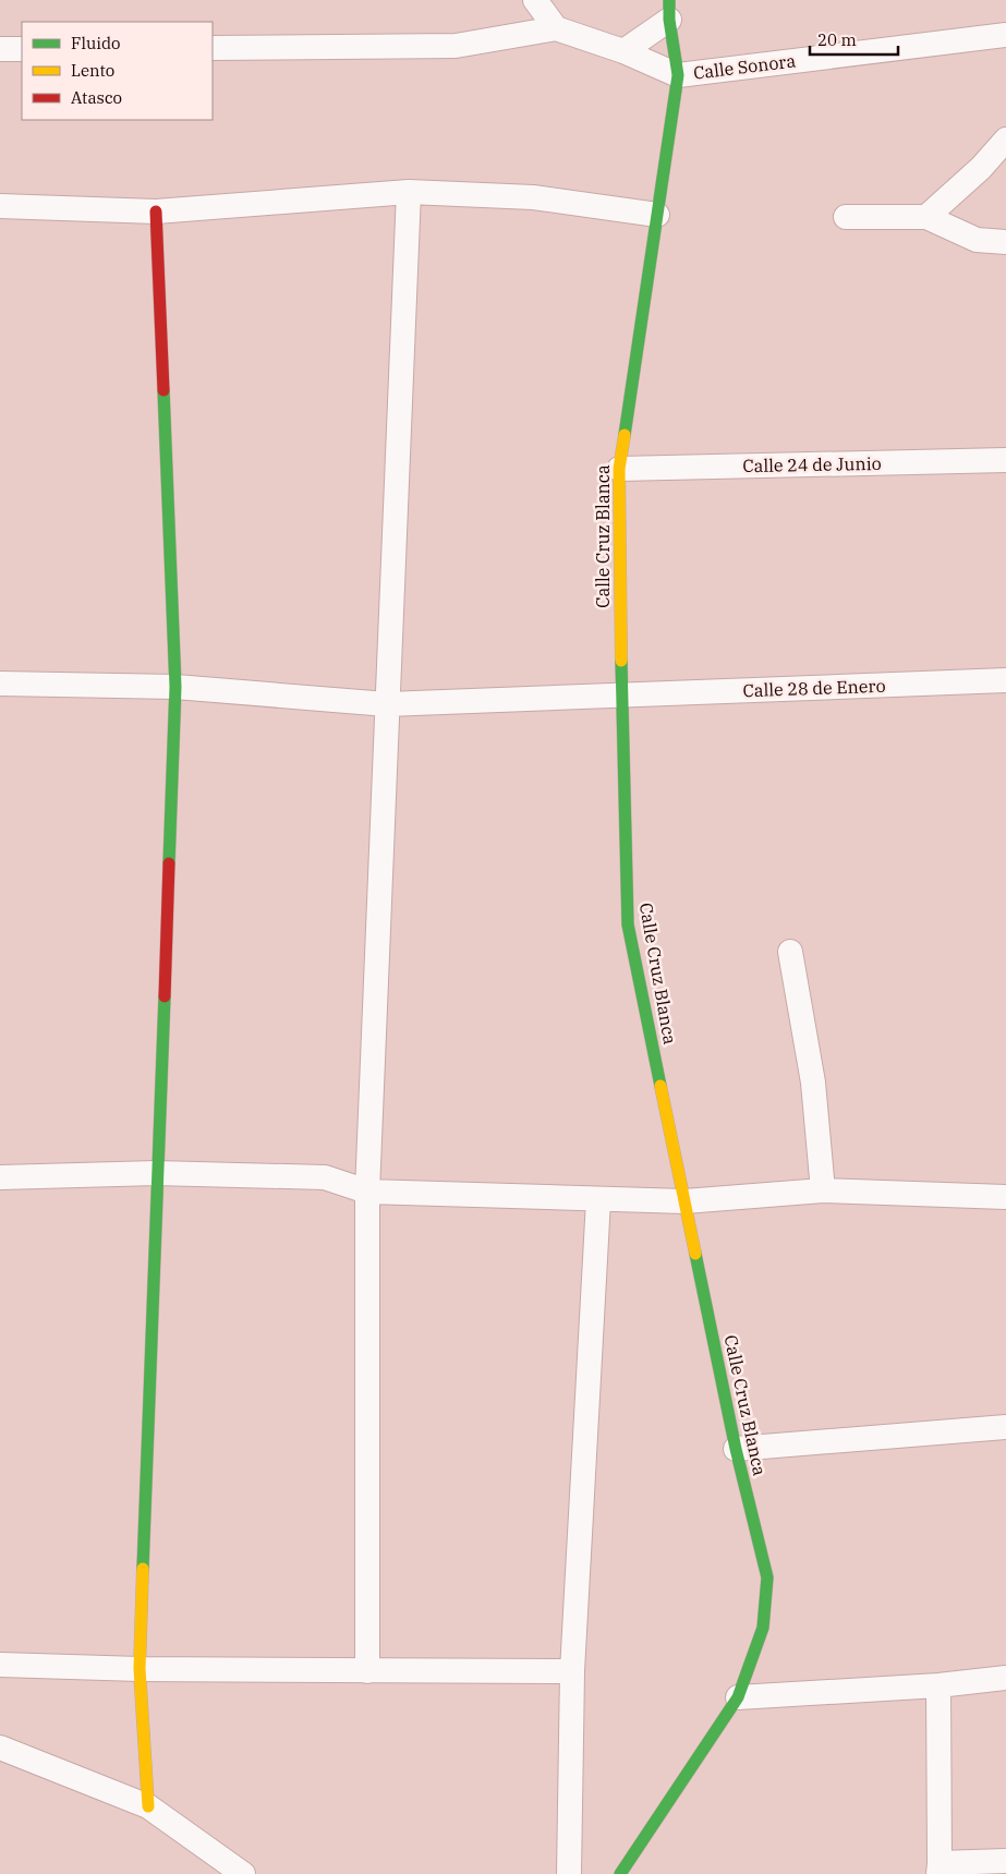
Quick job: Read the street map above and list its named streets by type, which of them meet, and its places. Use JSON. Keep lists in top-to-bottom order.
{
  "streets": {
    "street": [
      "Calle Sonora",
      "Calle 24 de Junio",
      "Calle Cruz Blanca",
      "Calle 28 de Enero"
    ]
  },
  "crossings": [
    ["Calle Sonora", "Calle Cruz Blanca"],
    ["Calle 24 de Junio", "Calle Cruz Blanca"],
    ["Calle Cruz Blanca", "Calle 28 de Enero"]
  ],
  "legend": ["Fluido", "Lento", "Atasco"],
  "scale_bar": "20 m"
}
